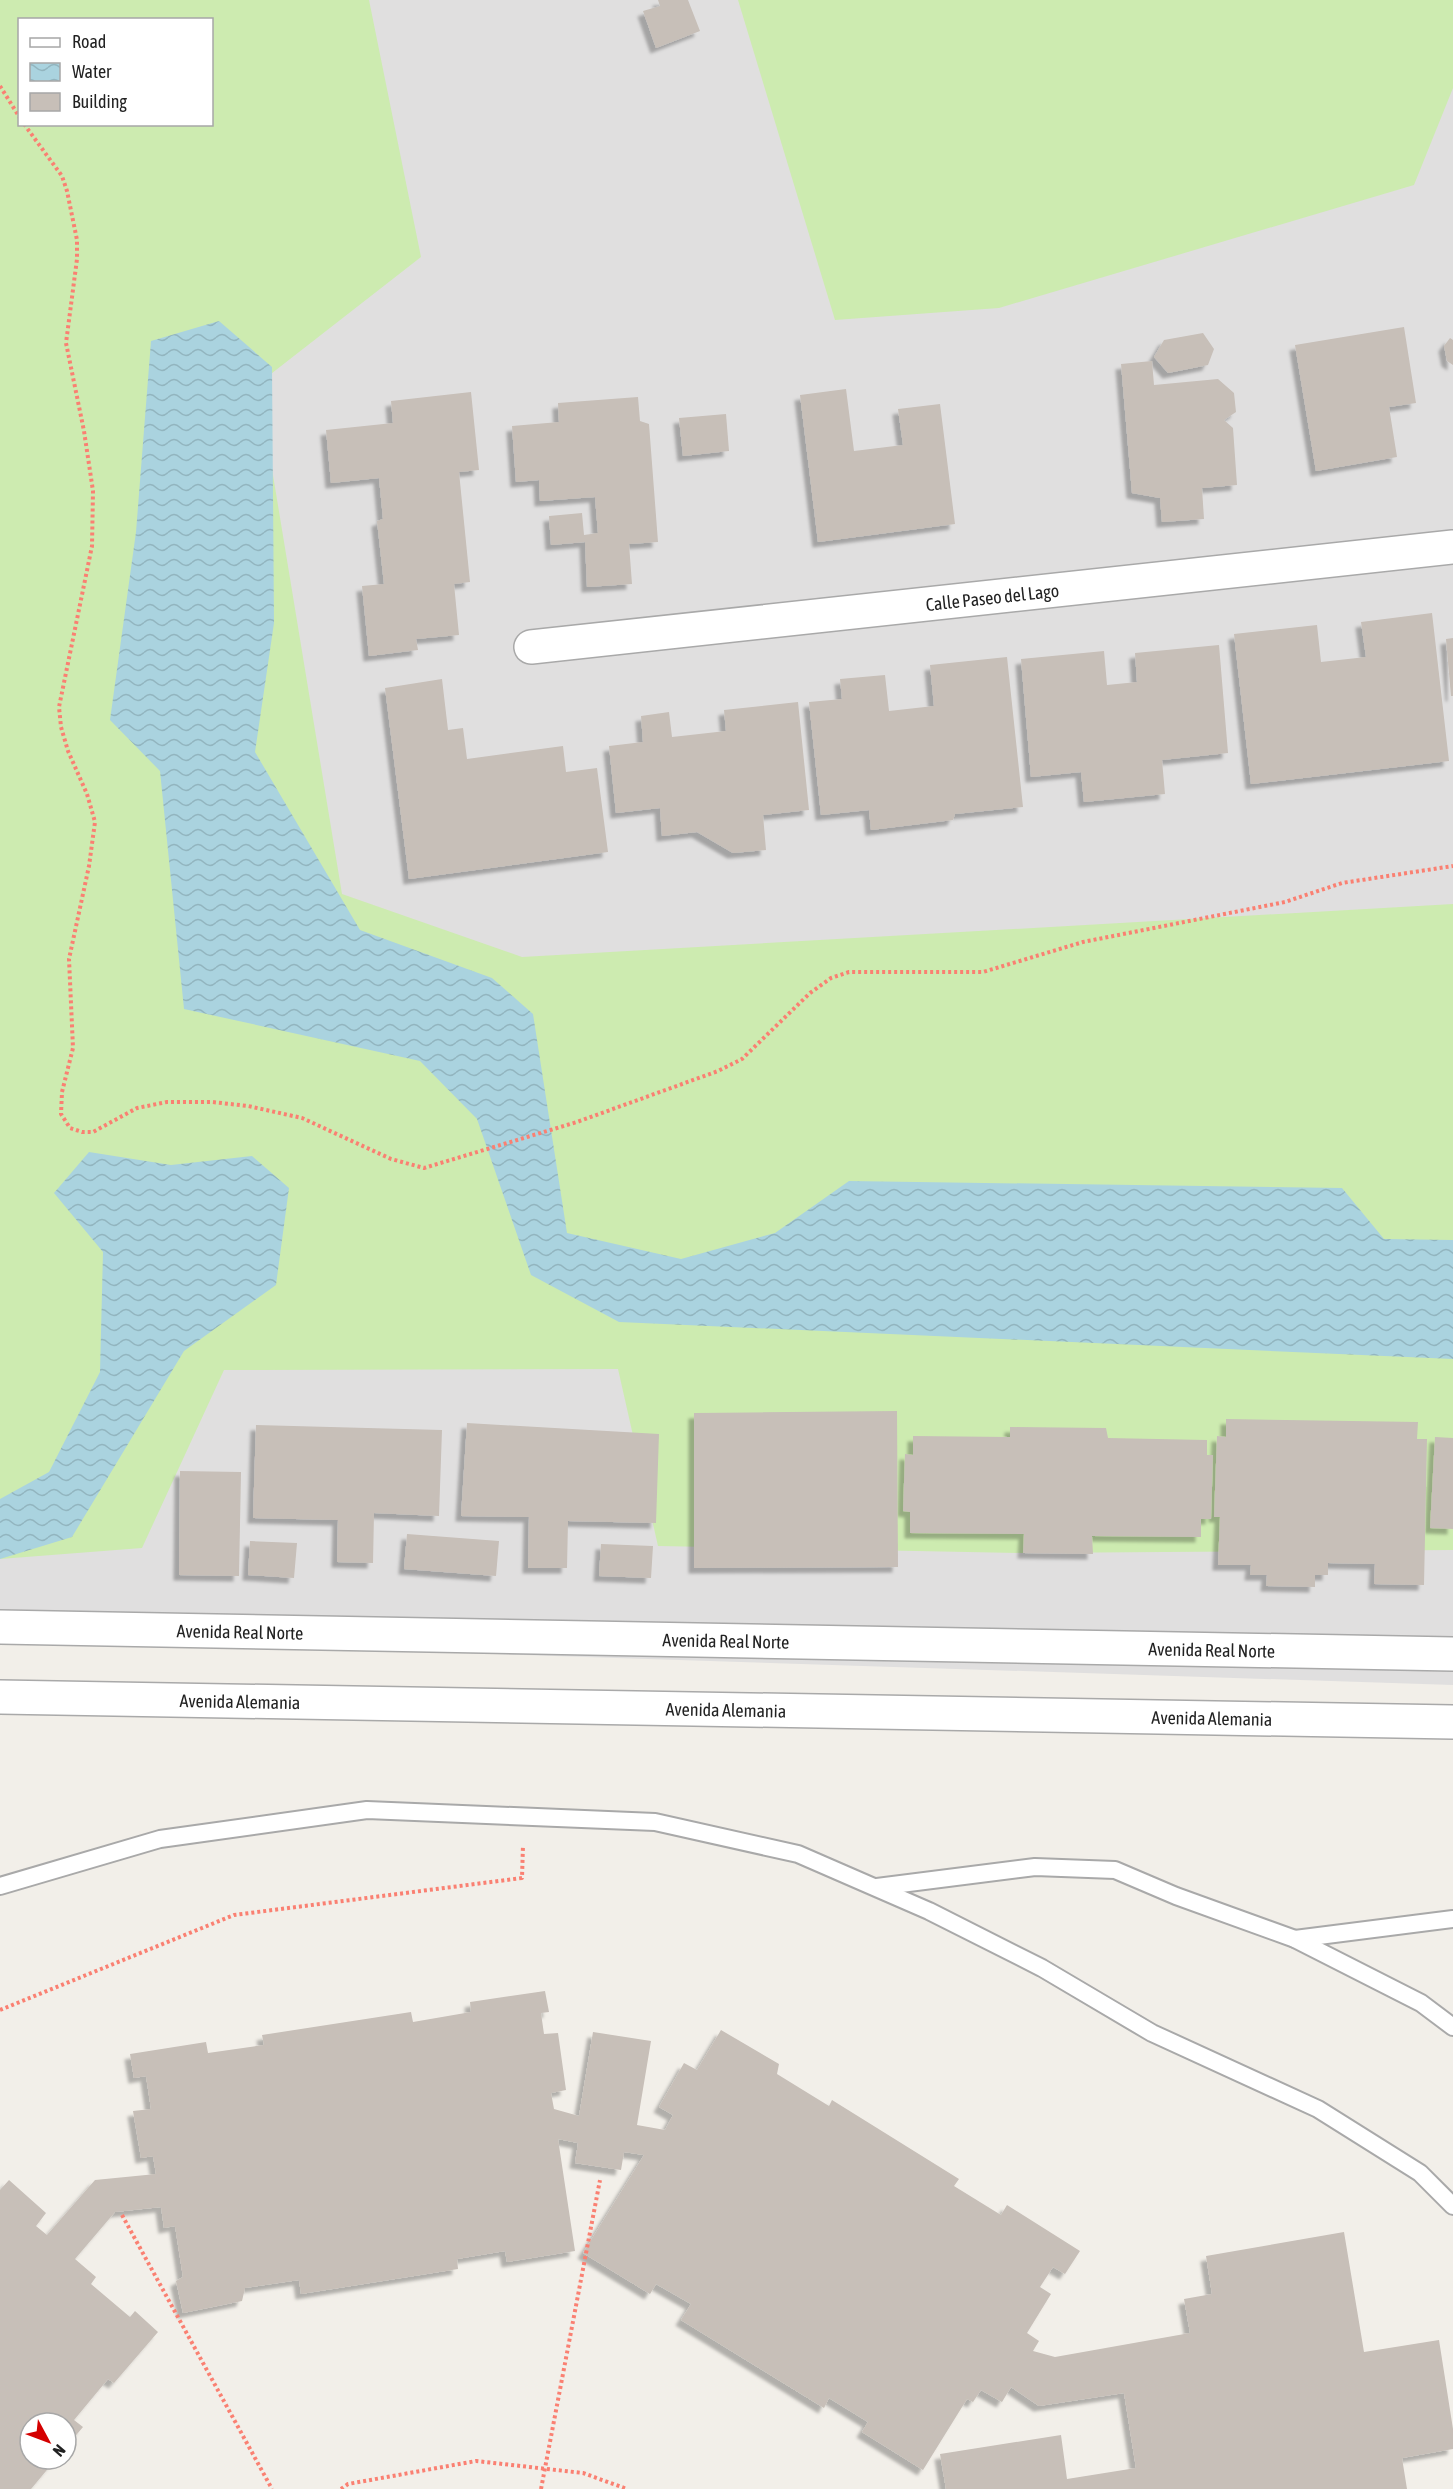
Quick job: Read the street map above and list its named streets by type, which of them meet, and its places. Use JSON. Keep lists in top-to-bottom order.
{
  "streets": {
    "street": ["Calle Paseo del Lago", "Avenida Real Norte", "Avenida Alemania"]
  },
  "legend": ["Road", "Water", "Building"],
  "north": "bottom right"
}
